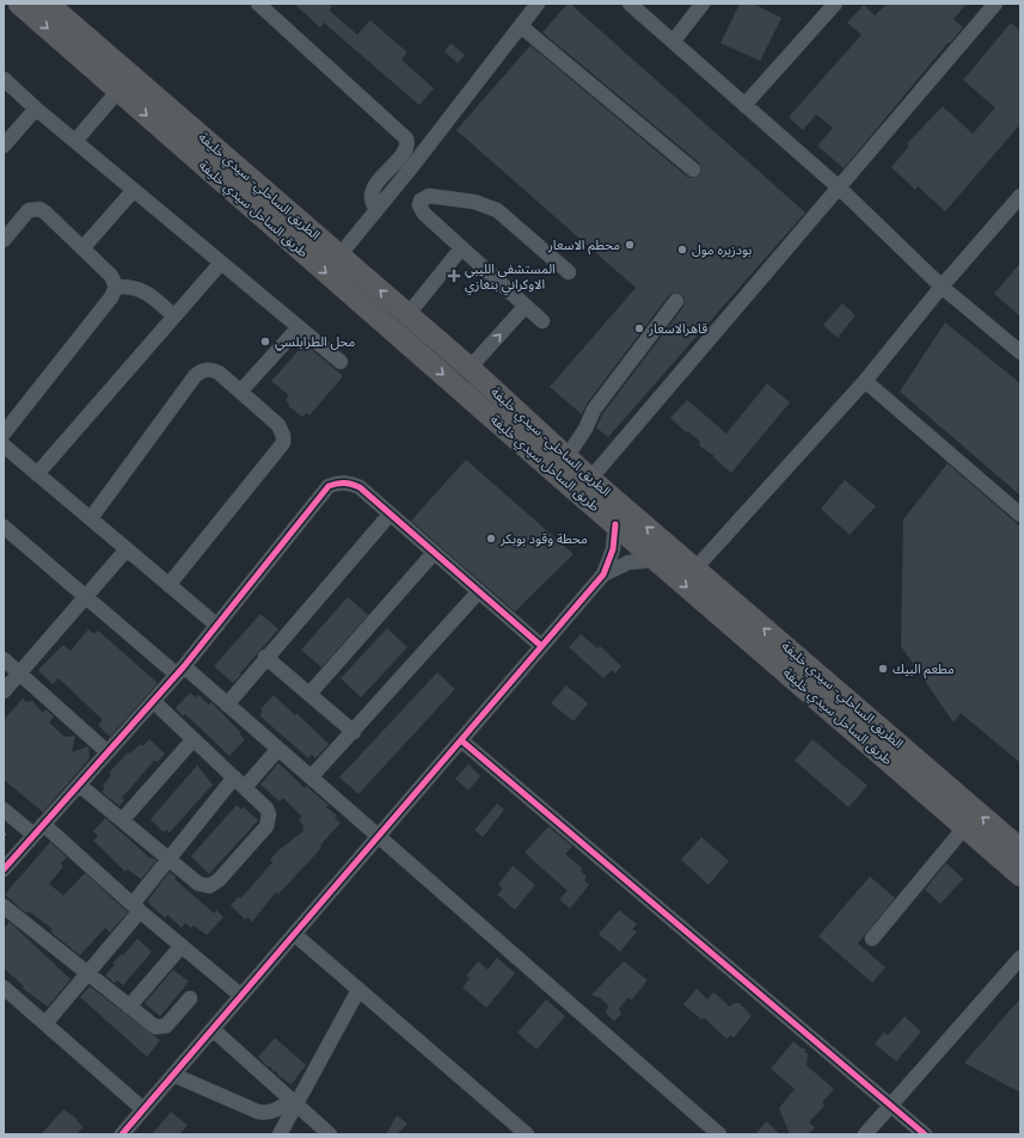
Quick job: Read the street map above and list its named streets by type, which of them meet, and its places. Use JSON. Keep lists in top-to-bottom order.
{
  "streets": {
    "highway": ["الطريق الساحلي- سيدي خليفة", "طريق الساحل سيدي خليفة"]
  },
  "crossings": [
    ["الطريق الساحلي- سيدي خليفة", "طريق الساحل سيدي خليفة"]
  ],
  "one_way": ["الطريق الساحلي- سيدي خليفة", "طريق الساحل سيدي خليفة"],
  "places": {
    "other": [
      "محطم الاسعار",
      "بودزيره مول",
      "قاهرالاسعار",
      "محل الطرابلسي",
      "محطة وقود بوبكر",
      "مطعم البيك"
    ],
    "health": ["المستشفى الليبي الاوكراني بنغازي"]
  }
}
